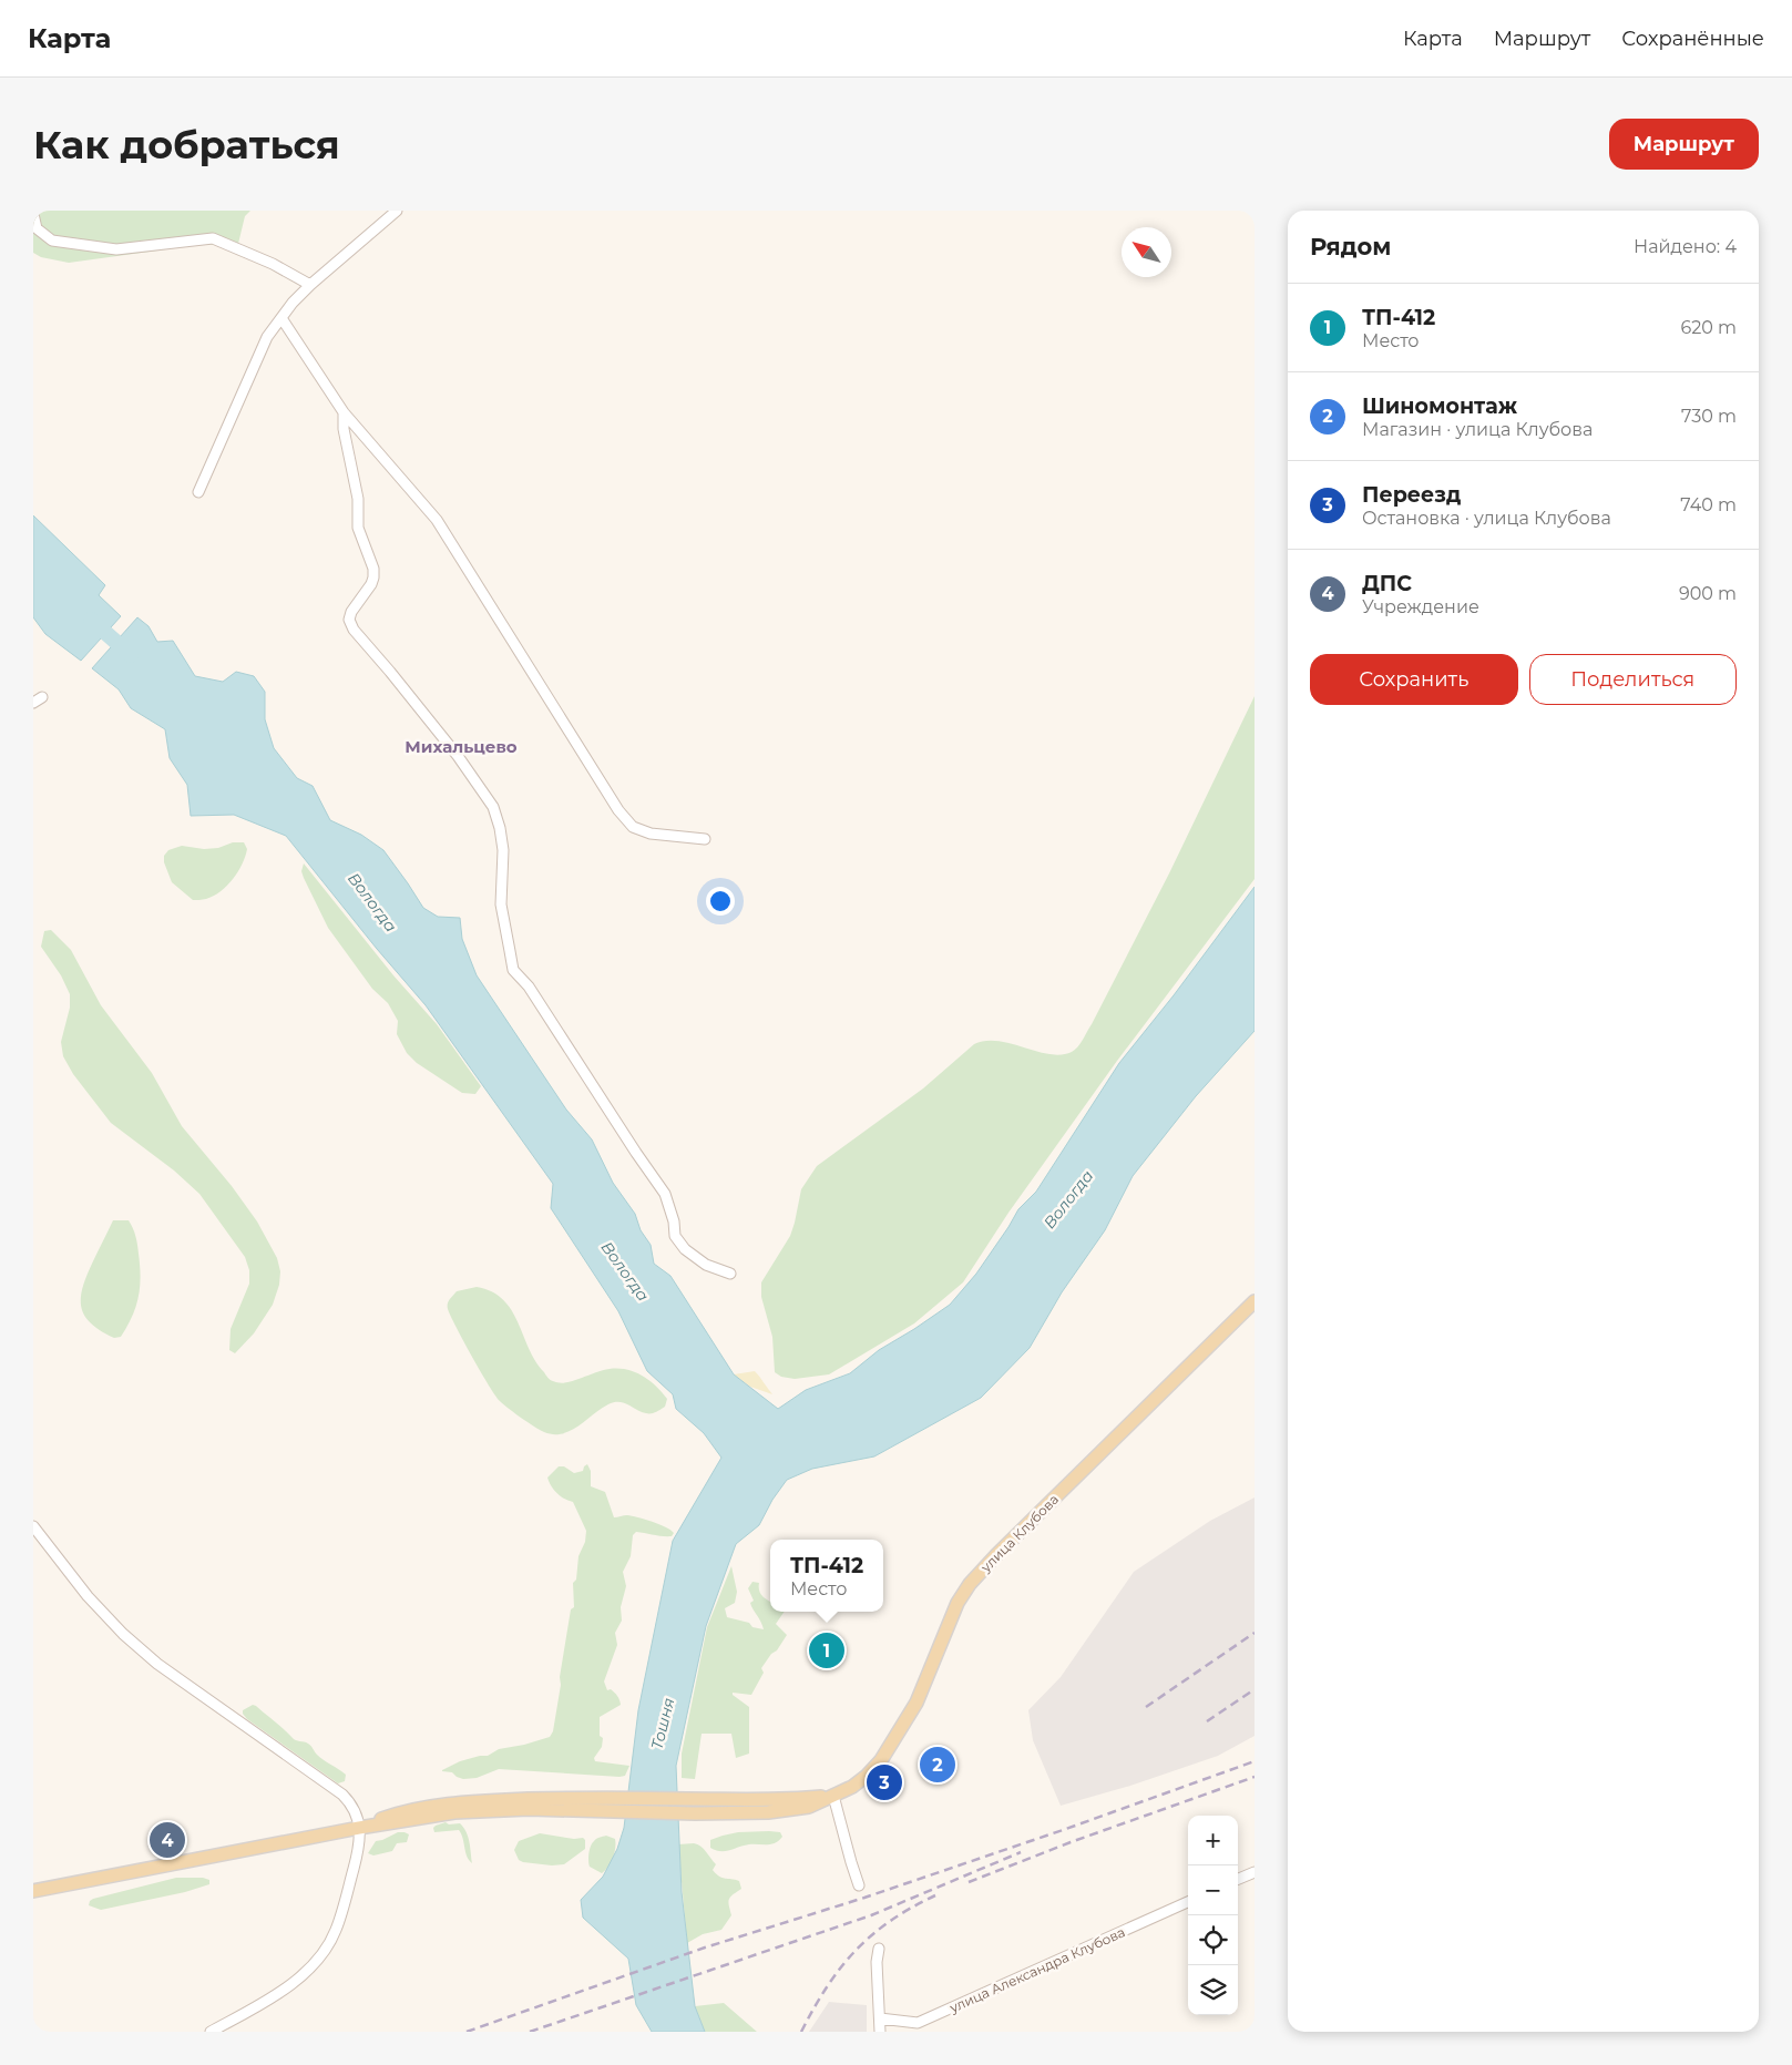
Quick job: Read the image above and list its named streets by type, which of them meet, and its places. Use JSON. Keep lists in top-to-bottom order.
{
  "streets": {
    "main road": ["улица Клубова"],
    "street": ["улица Александра Клубова"]
  },
  "districts": ["Михальцево"],
  "water": ["Вологда", "Тошня"],
  "north": "top left",
  "page": {
    "header": "Карта",
    "nav": ["Карта", "Маршрут", "Сохранённые"],
    "buttons": [
      "Маршрут",
      ["Сохранить", "Поделиться"]
    ],
    "title": "Как добраться",
    "heading": ["Рядом", "Найдено: 4"],
    "list": [
      {
        "mark": "1",
        "name": "ТП-412",
        "note": "Место",
        "value": "620 m"
      },
      {
        "mark": "2",
        "name": "Шиномонтаж",
        "note": "Магазин · улица Клубова",
        "value": "730 m"
      },
      {
        "mark": "3",
        "name": "Переезд",
        "note": "Остановка · улица Клубова",
        "value": "740 m"
      },
      {
        "mark": "4",
        "name": "ДПС",
        "note": "Учреждение",
        "value": "900 m"
      }
    ],
    "popup": ["ТП-412", "Место"],
    "pins": [
      "1",
      "2",
      "3",
      "4"
    ],
    "map_buttons": ["+", "−"]
  }
}
